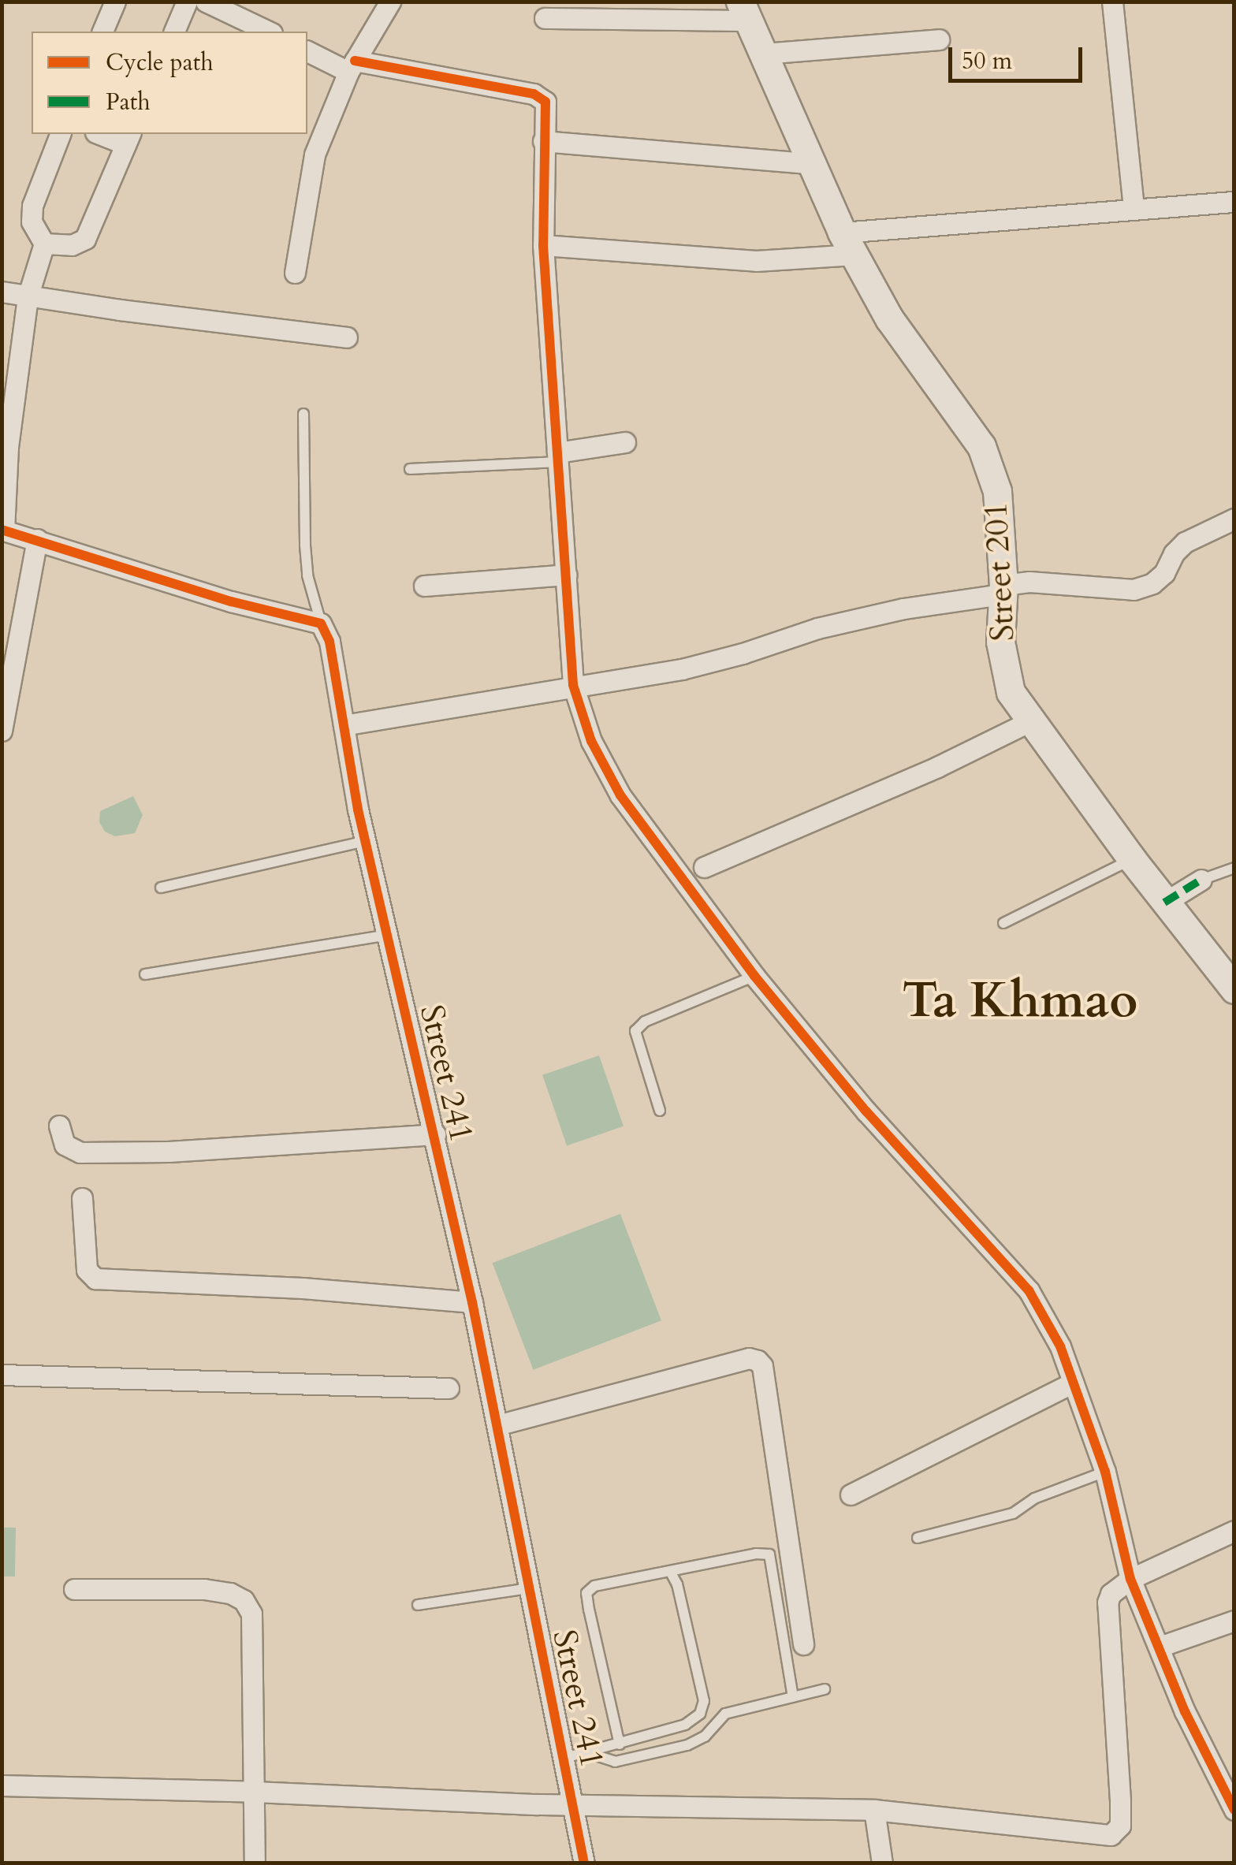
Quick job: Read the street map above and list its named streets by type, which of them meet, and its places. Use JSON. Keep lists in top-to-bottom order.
{
  "streets": {
    "street": ["Street 201", "Street 241"]
  },
  "districts": ["Ta Khmao"],
  "legend": ["Cycle path", "Path"],
  "scale_bar": "50 m"
}
